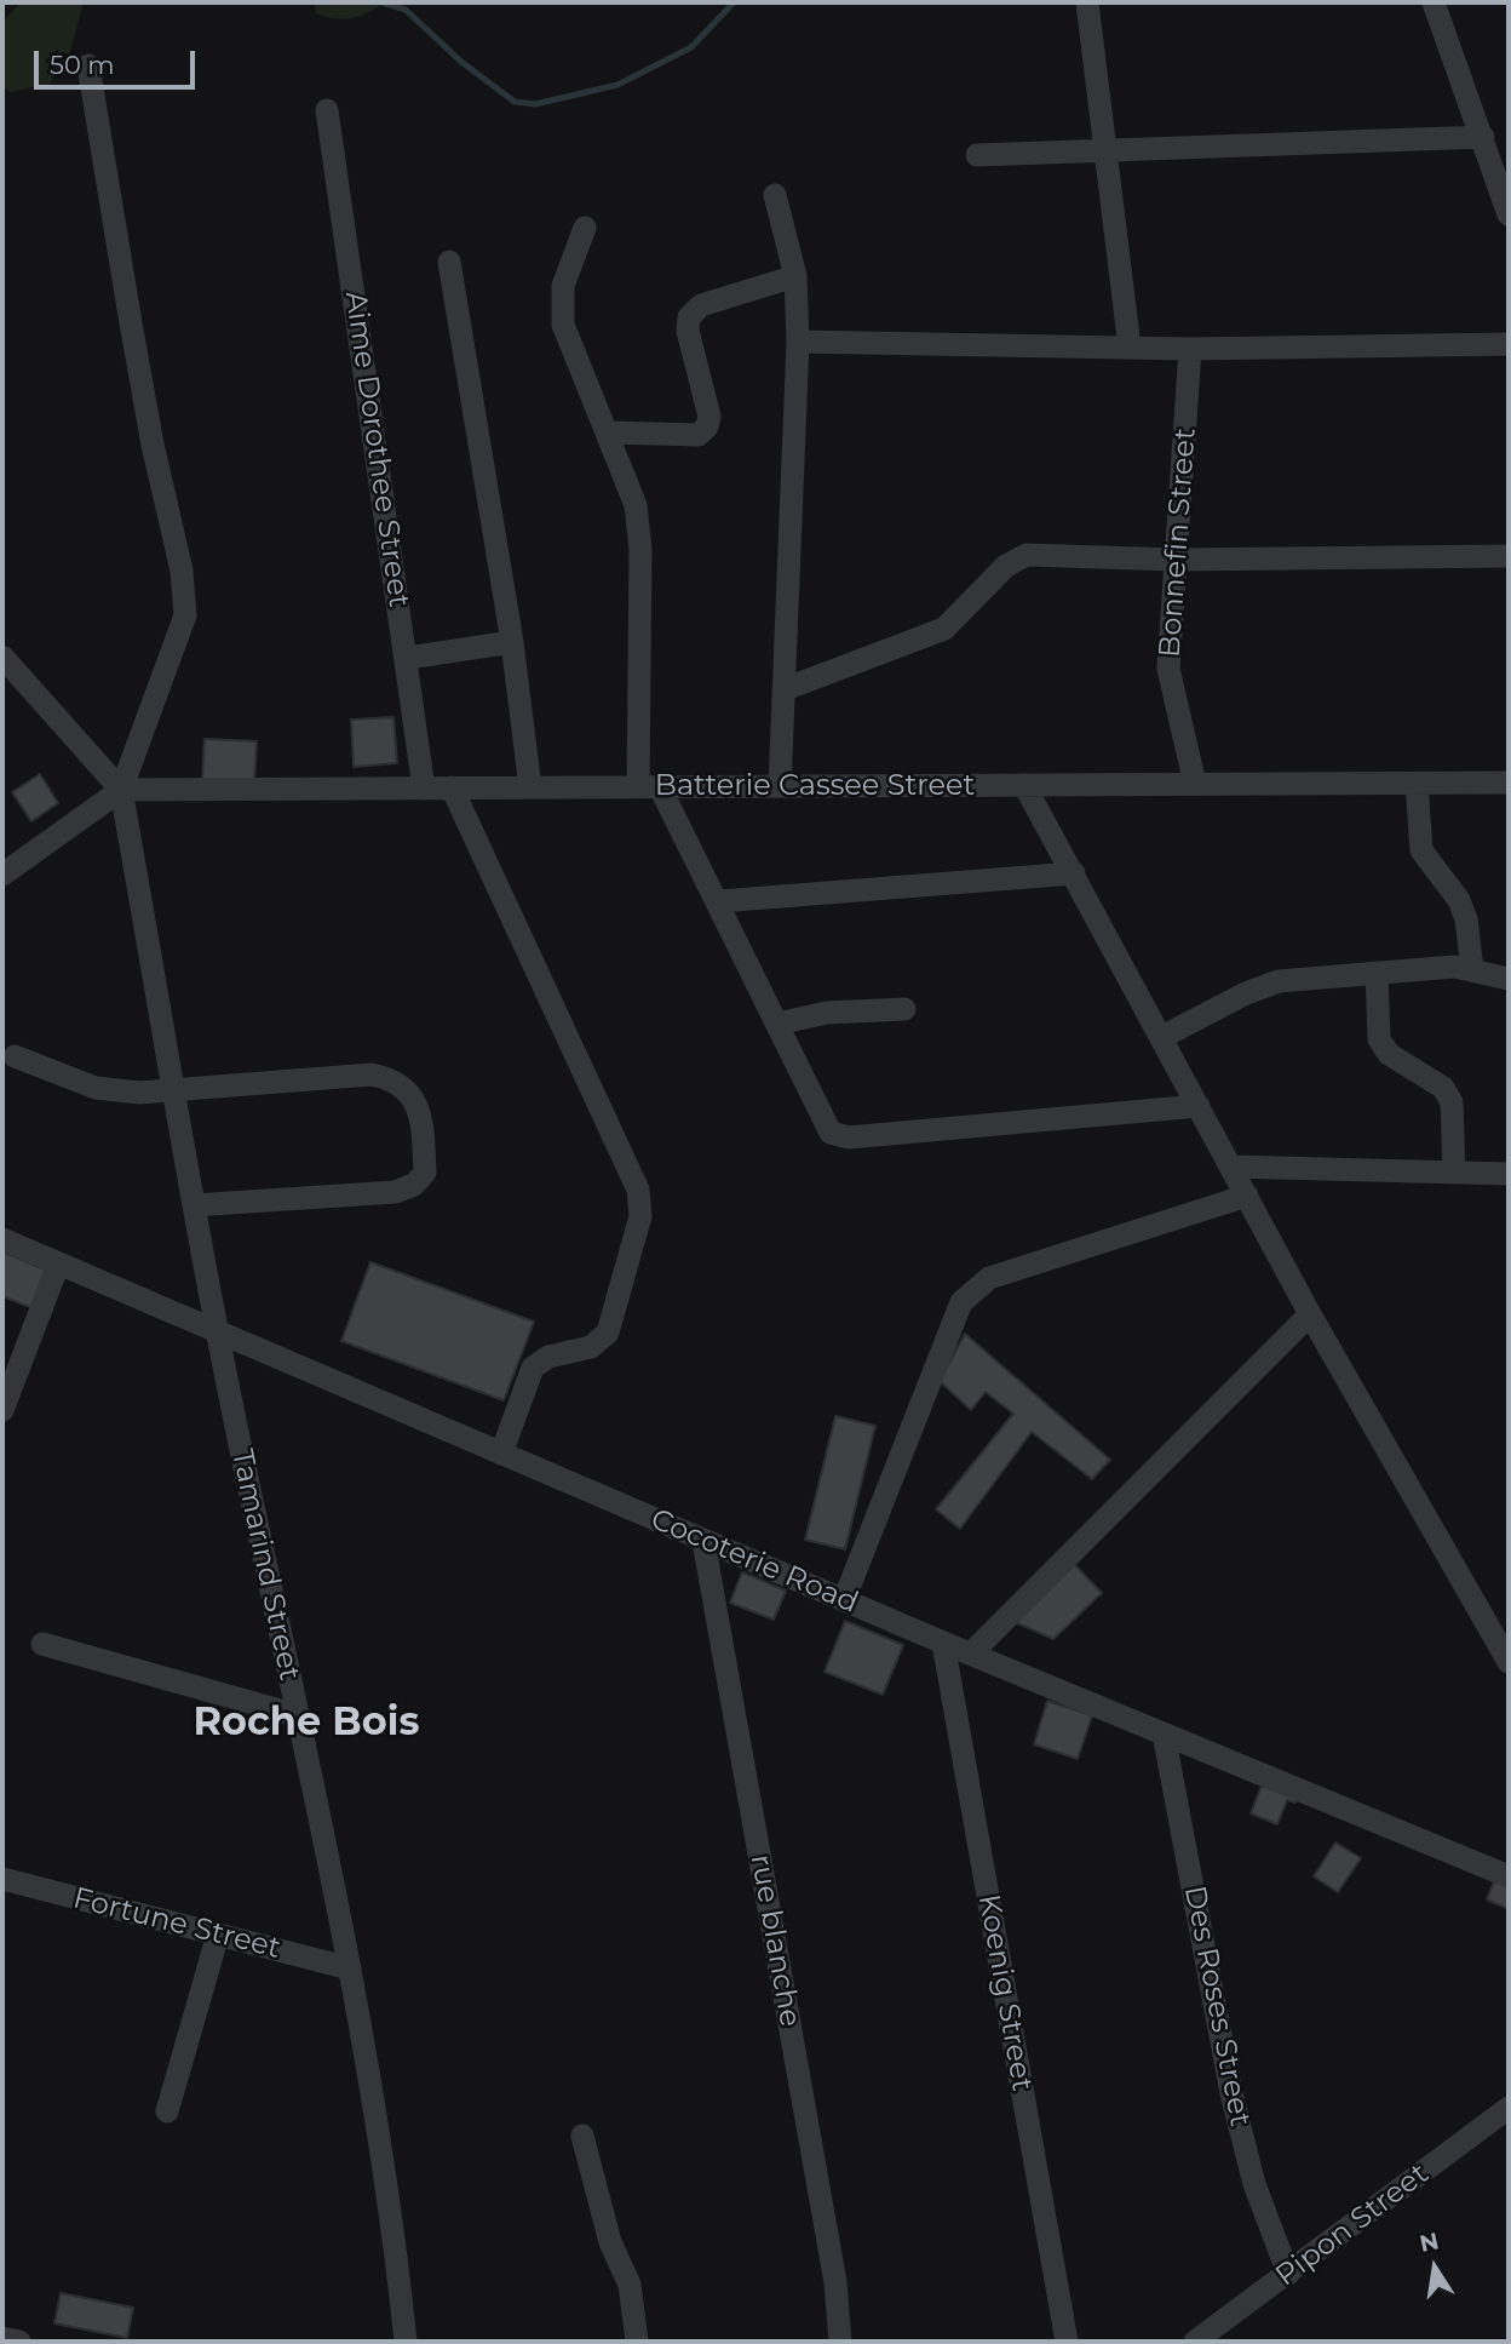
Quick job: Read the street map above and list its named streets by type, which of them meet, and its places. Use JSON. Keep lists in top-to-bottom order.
{
  "streets": {
    "street": [
      "Aime Dorothee Street",
      "Bonnefin Street",
      "Batterie Cassee Street",
      "Cocoterie Road",
      "Tamarind Street",
      "Fortune Street",
      "rue blanche",
      "Koenig Street",
      "Des Roses Street",
      "Pipon Street"
    ]
  },
  "crossings": [
    ["Aime Dorothee Street", "Batterie Cassee Street"],
    ["Bonnefin Street", "Batterie Cassee Street"],
    ["Batterie Cassee Street", "Tamarind Street"],
    ["Cocoterie Road", "Tamarind Street"],
    ["Cocoterie Road", "rue blanche"],
    ["Cocoterie Road", "Koenig Street"],
    ["Cocoterie Road", "Des Roses Street"],
    ["Tamarind Street", "Fortune Street"],
    ["Des Roses Street", "Pipon Street"]
  ],
  "districts": ["Roche Bois"],
  "scale_bar": "50 m",
  "north": "top"
}
